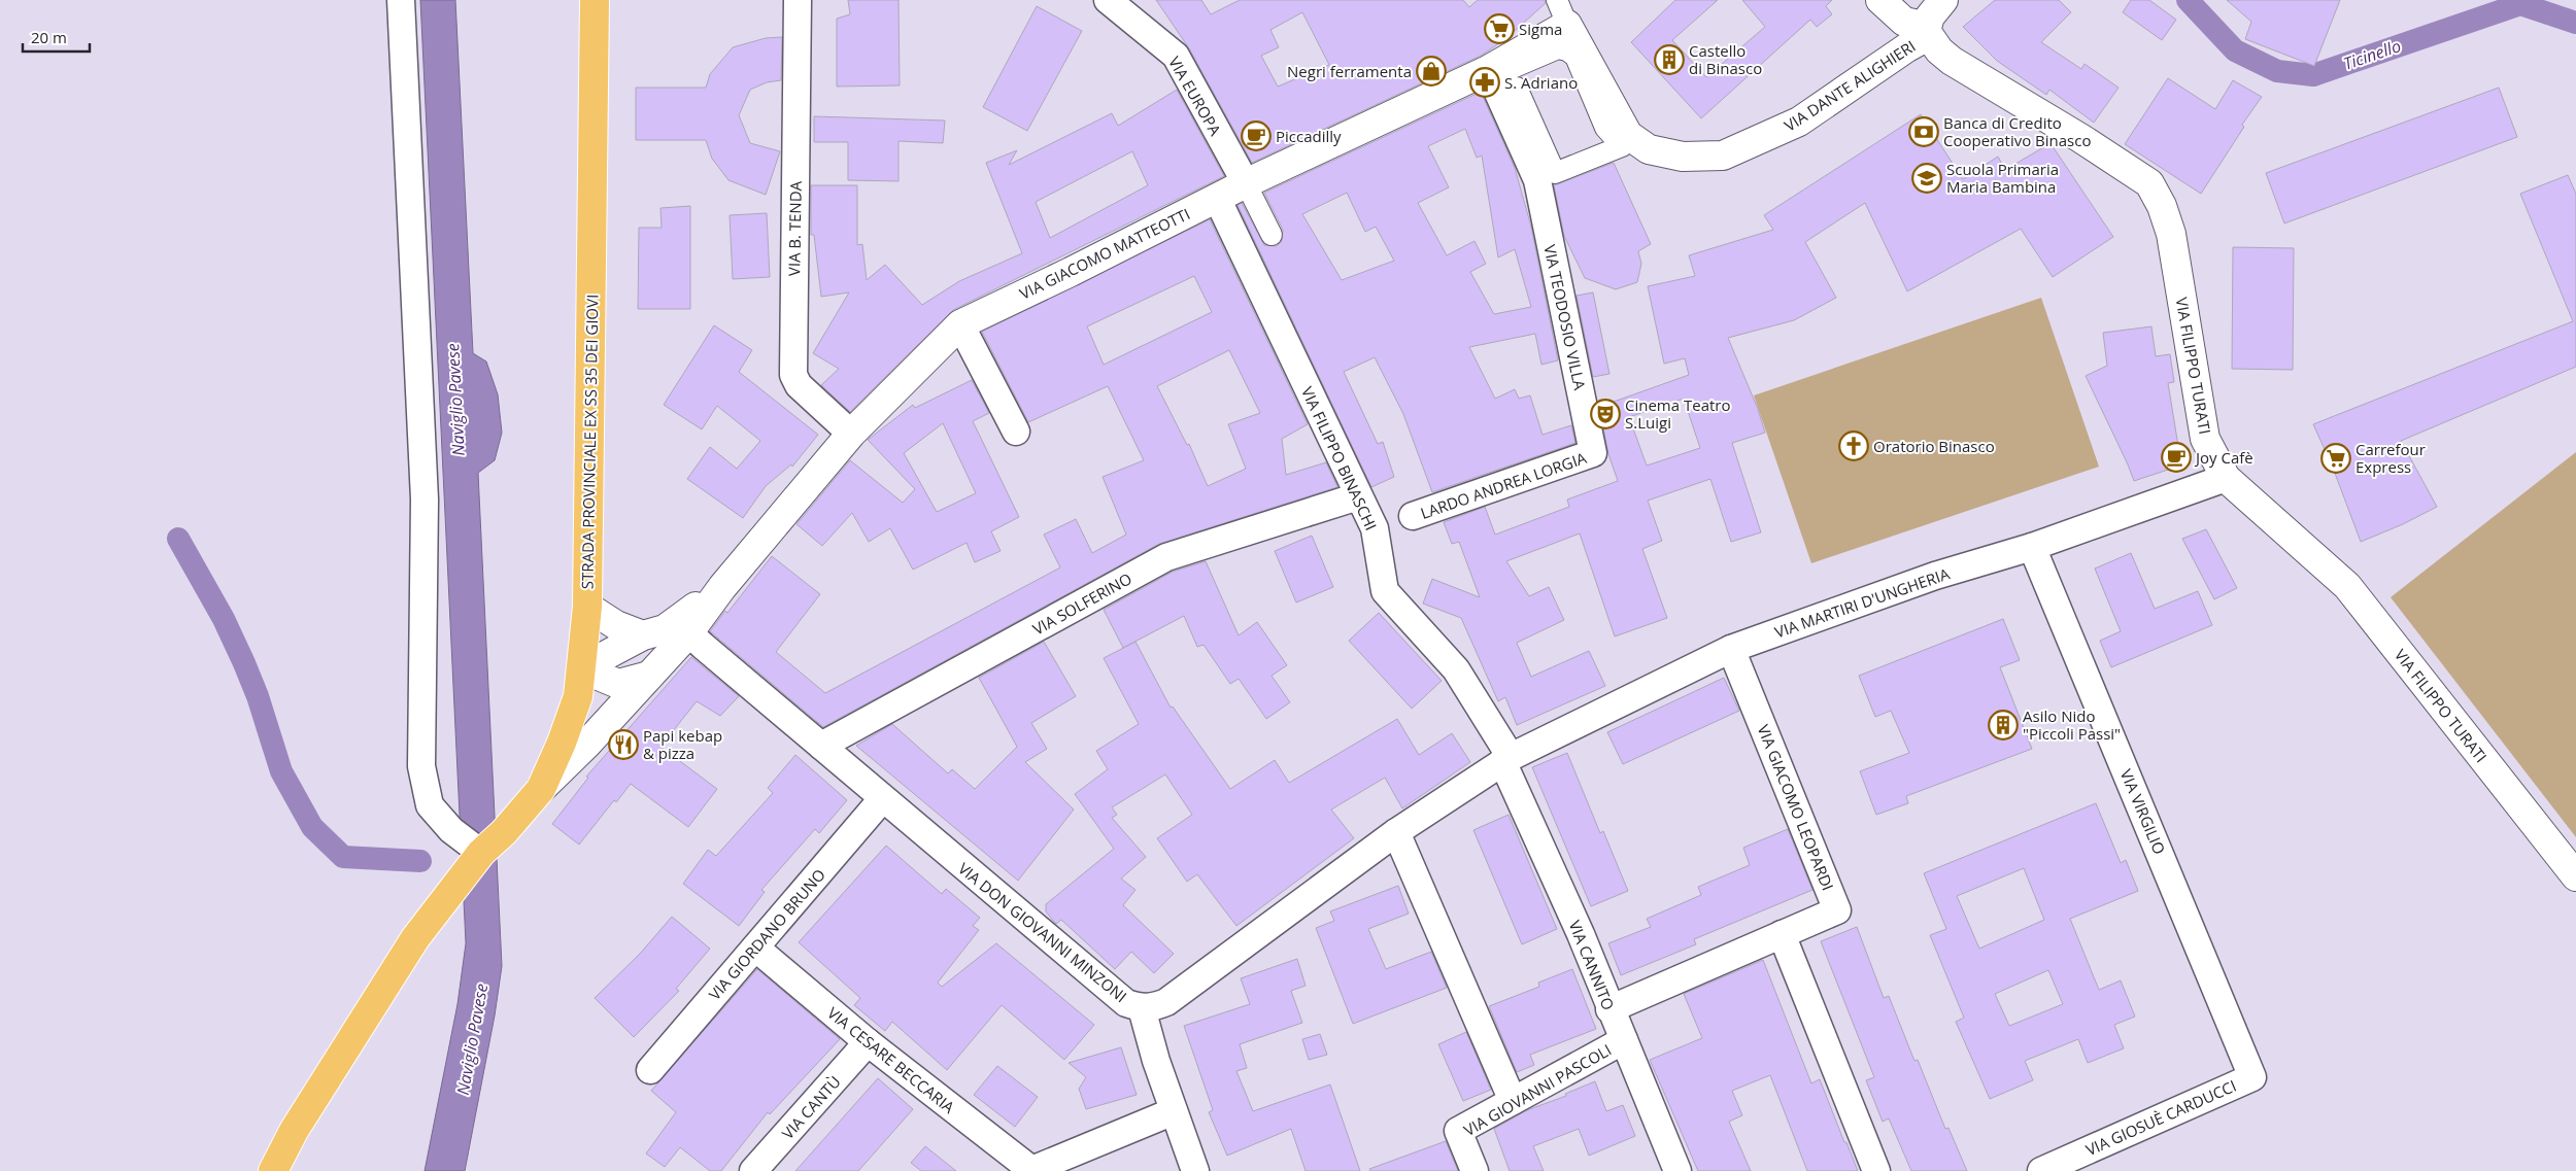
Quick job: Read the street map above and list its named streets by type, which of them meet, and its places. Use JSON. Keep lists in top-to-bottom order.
{
  "streets": {
    "main road": ["STRADA PROVINCIALE EX SS 35 DEI GIOVI"],
    "street": [
      "VIA DANTE ALIGHIERI",
      "VIA EUROPA",
      "VIA B. TENDA",
      "VIA GIACOMO MATTEOTTI",
      "VIA TEODOSIO VILLA",
      "VIA FILIPPO TURATI",
      "VIA FILIPPO BINASCHI",
      "LARDO ANDREA LORGIA",
      "VIA MARTIRI D'UNGHERIA",
      "VIA SOLFERINO",
      "VIA GIACOMO LEOPARDI",
      "VIA VIRGILIO",
      "VIA DON GIOVANNI MINZONI",
      "VIA GIORDANO BRUNO",
      "VIA CANNITO",
      "VIA CESARE BECCARIA",
      "VIA GIOVANNI PASCOLI",
      "VIA CANTÙ",
      "VIA GIOSUÈ CARDUCCI"
    ]
  },
  "crossings": [
    ["VIA DANTE ALIGHIERI", "VIA GIACOMO MATTEOTTI"],
    ["VIA DANTE ALIGHIERI", "VIA FILIPPO TURATI"],
    ["VIA EUROPA", "VIA GIACOMO MATTEOTTI"],
    ["VIA B. TENDA", "VIA GIACOMO MATTEOTTI"],
    ["VIA GIACOMO MATTEOTTI", "VIA TEODOSIO VILLA"],
    ["VIA GIACOMO MATTEOTTI", "STRADA PROVINCIALE EX SS 35 DEI GIOVI"],
    ["VIA GIACOMO MATTEOTTI", "VIA FILIPPO BINASCHI"],
    ["VIA GIACOMO MATTEOTTI", "VIA DON GIOVANNI MINZONI"],
    ["VIA TEODOSIO VILLA", "LARDO ANDREA LORGIA"],
    ["VIA FILIPPO TURATI", "VIA MARTIRI D'UNGHERIA"],
    ["VIA FILIPPO BINASCHI", "VIA MARTIRI D'UNGHERIA"],
    ["VIA FILIPPO BINASCHI", "VIA SOLFERINO"],
    ["VIA FILIPPO BINASCHI", "VIA DON GIOVANNI MINZONI"],
    ["VIA FILIPPO BINASCHI", "VIA CANNITO"],
    ["VIA MARTIRI D'UNGHERIA", "VIA GIACOMO LEOPARDI"],
    ["VIA MARTIRI D'UNGHERIA", "VIA VIRGILIO"],
    ["VIA MARTIRI D'UNGHERIA", "VIA DON GIOVANNI MINZONI"],
    ["VIA MARTIRI D'UNGHERIA", "VIA CANNITO"],
    ["VIA SOLFERINO", "VIA DON GIOVANNI MINZONI"],
    ["VIA GIACOMO LEOPARDI", "VIA CANNITO"],
    ["VIA VIRGILIO", "VIA GIOSUÈ CARDUCCI"],
    ["VIA DON GIOVANNI MINZONI", "VIA GIORDANO BRUNO"],
    ["VIA DON GIOVANNI MINZONI", "VIA CANNITO"],
    ["VIA GIORDANO BRUNO", "VIA CESARE BECCARIA"],
    ["VIA CANNITO", "VIA GIOVANNI PASCOLI"],
    ["VIA CESARE BECCARIA", "VIA CANTÙ"]
  ],
  "water": ["Ticinello", "Naviglio Pavese"],
  "places": {
    "supermarket": ["Sigma", "Carrefour Express"],
    "building": ["Castello di Binasco", "Asilo Nido \"Piccoli Passi\""],
    "shop": ["Negri ferramenta"],
    "pharmacy": ["S. Adriano"],
    "bank": ["Banca di Credito Cooperativo Binasco"],
    "cafe": ["Piccadilly", "Joy Cafè"],
    "school or university": ["Scuola Primaria Maria Bambina"],
    "theatre": ["Cinema Teatro S.Luigi"],
    "church": ["Oratorio Binasco"],
    "restaurant": ["Papi kebap & pizza"]
  },
  "scale_bar": "20 m"
}
